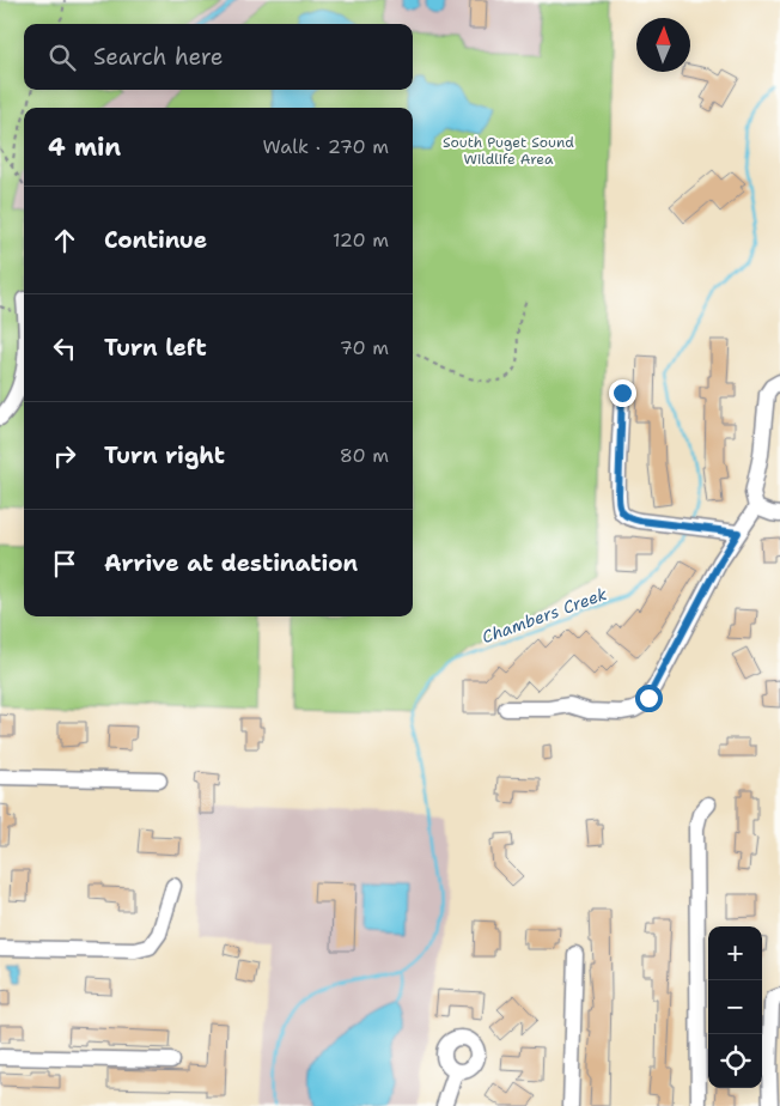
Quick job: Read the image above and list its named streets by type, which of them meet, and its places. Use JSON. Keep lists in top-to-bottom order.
{
  "water": ["Chambers Creek"],
  "parks": ["South Puget Sound Wildlife Area"],
  "north": "top",
  "page": {
    "search": "Search here",
    "heading": ["4 min", "Walk · 270 m"],
    "list": [
      ["Continue", "120 m"],
      ["Turn left", "70 m"],
      ["Turn right", "80 m"],
      "Arrive at destination"
    ],
    "map_buttons": ["+", "−"]
  }
}
